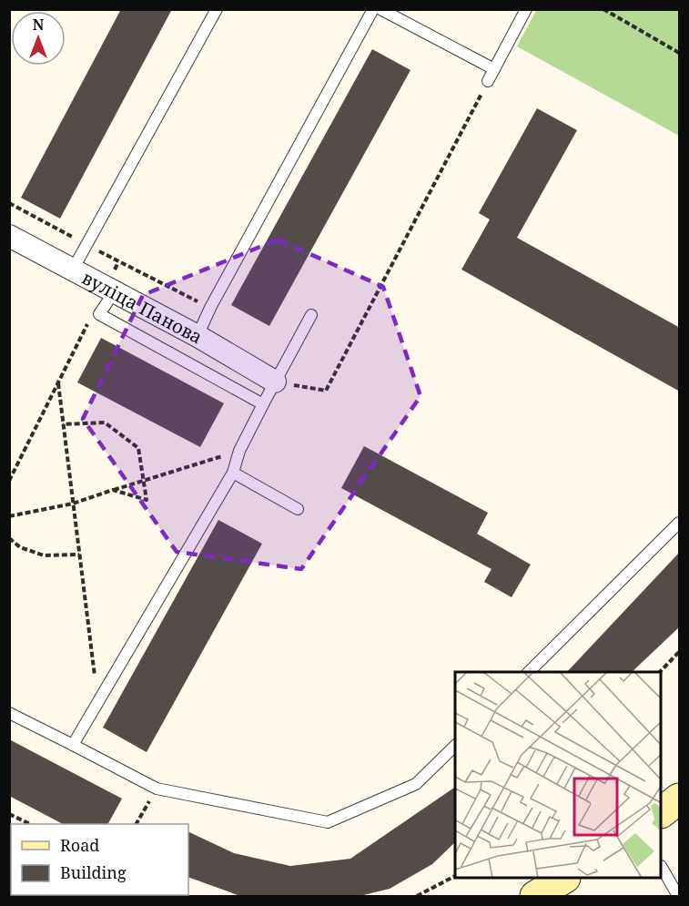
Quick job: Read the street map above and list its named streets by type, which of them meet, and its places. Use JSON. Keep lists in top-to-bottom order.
{
  "streets": {
    "street": ["вуліца Панова"]
  },
  "legend": ["Road", "Building"],
  "north": "top"
}
